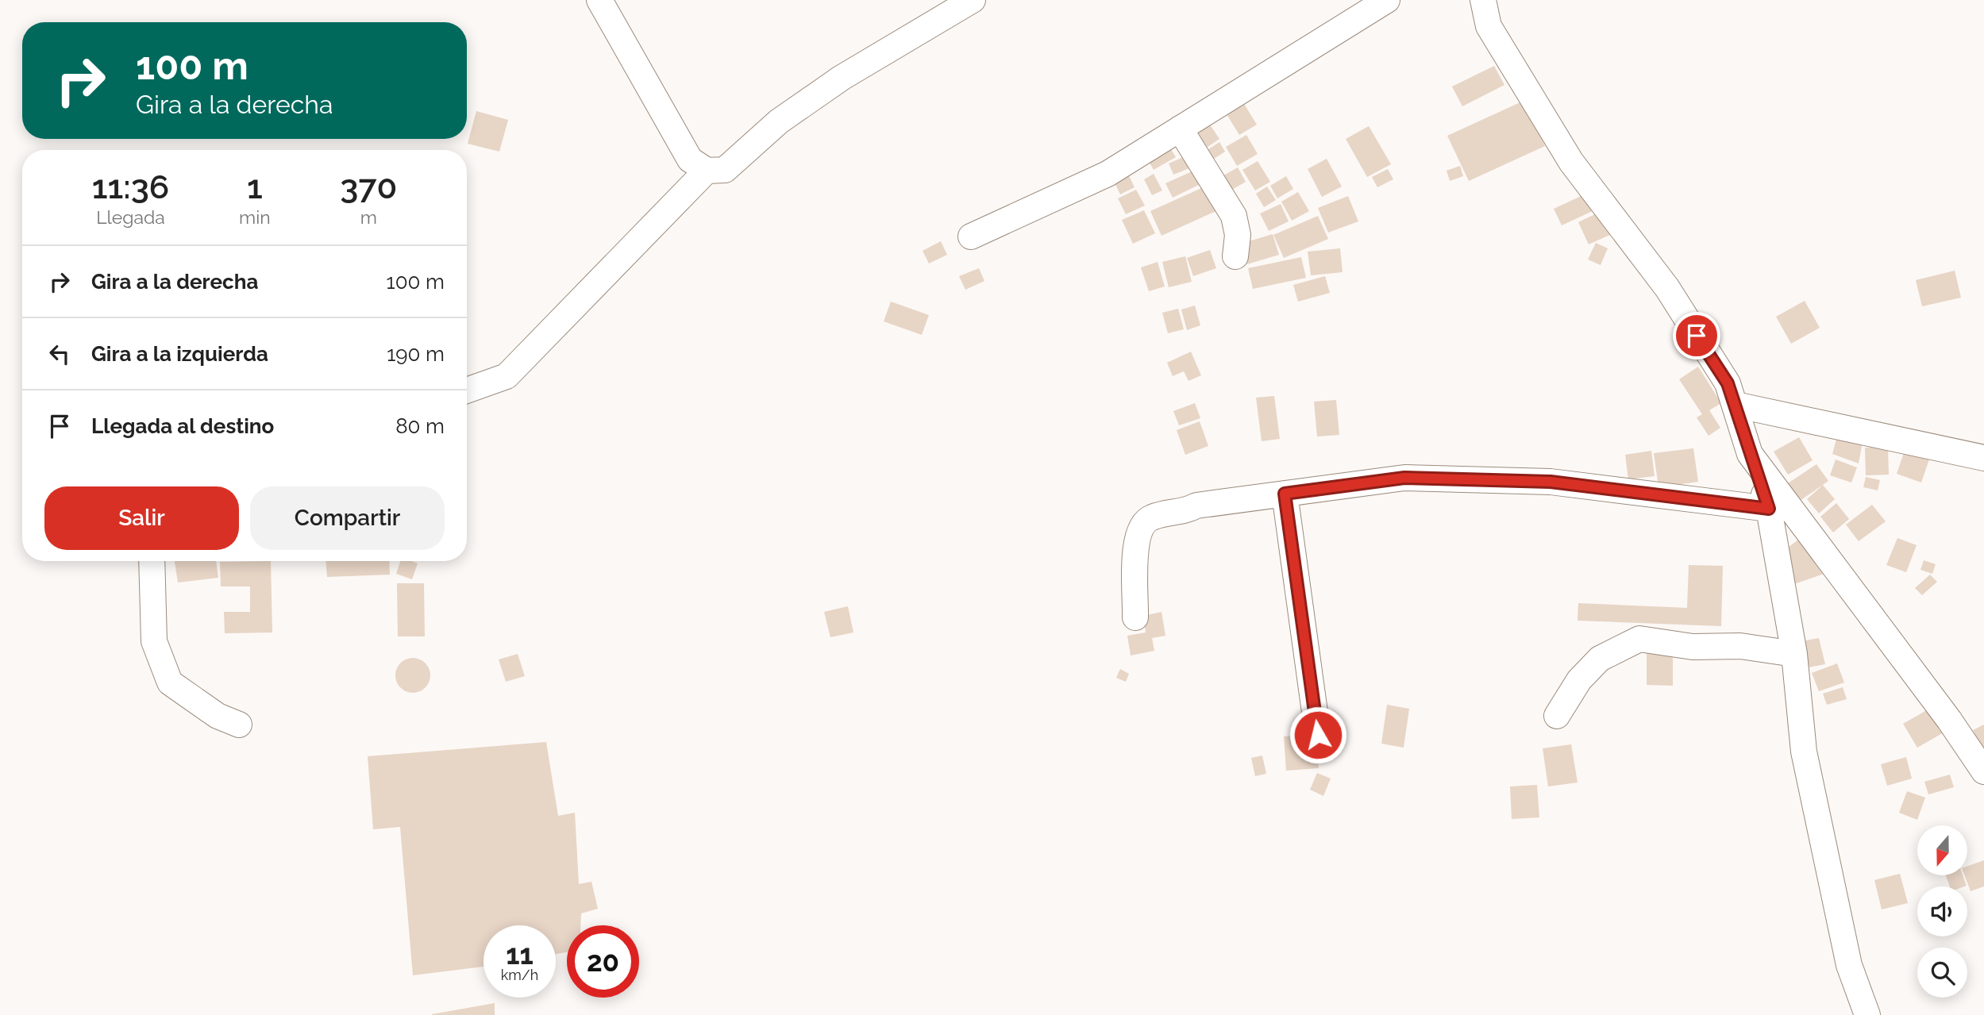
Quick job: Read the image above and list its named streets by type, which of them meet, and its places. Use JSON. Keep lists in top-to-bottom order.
{
  "north": "bottom",
  "page": {
    "turn": ["100 m", "Gira a la derecha"],
    "eta": [
      "11:36",
      "Llegada",
      "1",
      "min",
      "370",
      "m"
    ],
    "list": [
      {
        "name": "Gira a la derecha",
        "value": "100 m"
      },
      {
        "name": "Gira a la izquierda",
        "value": "190 m"
      },
      {
        "name": "Llegada al destino",
        "value": "80 m"
      }
    ],
    "buttons": ["Salir", "Compartir"],
    "speed": "11 km/h",
    "limit": "20"
  }
}
